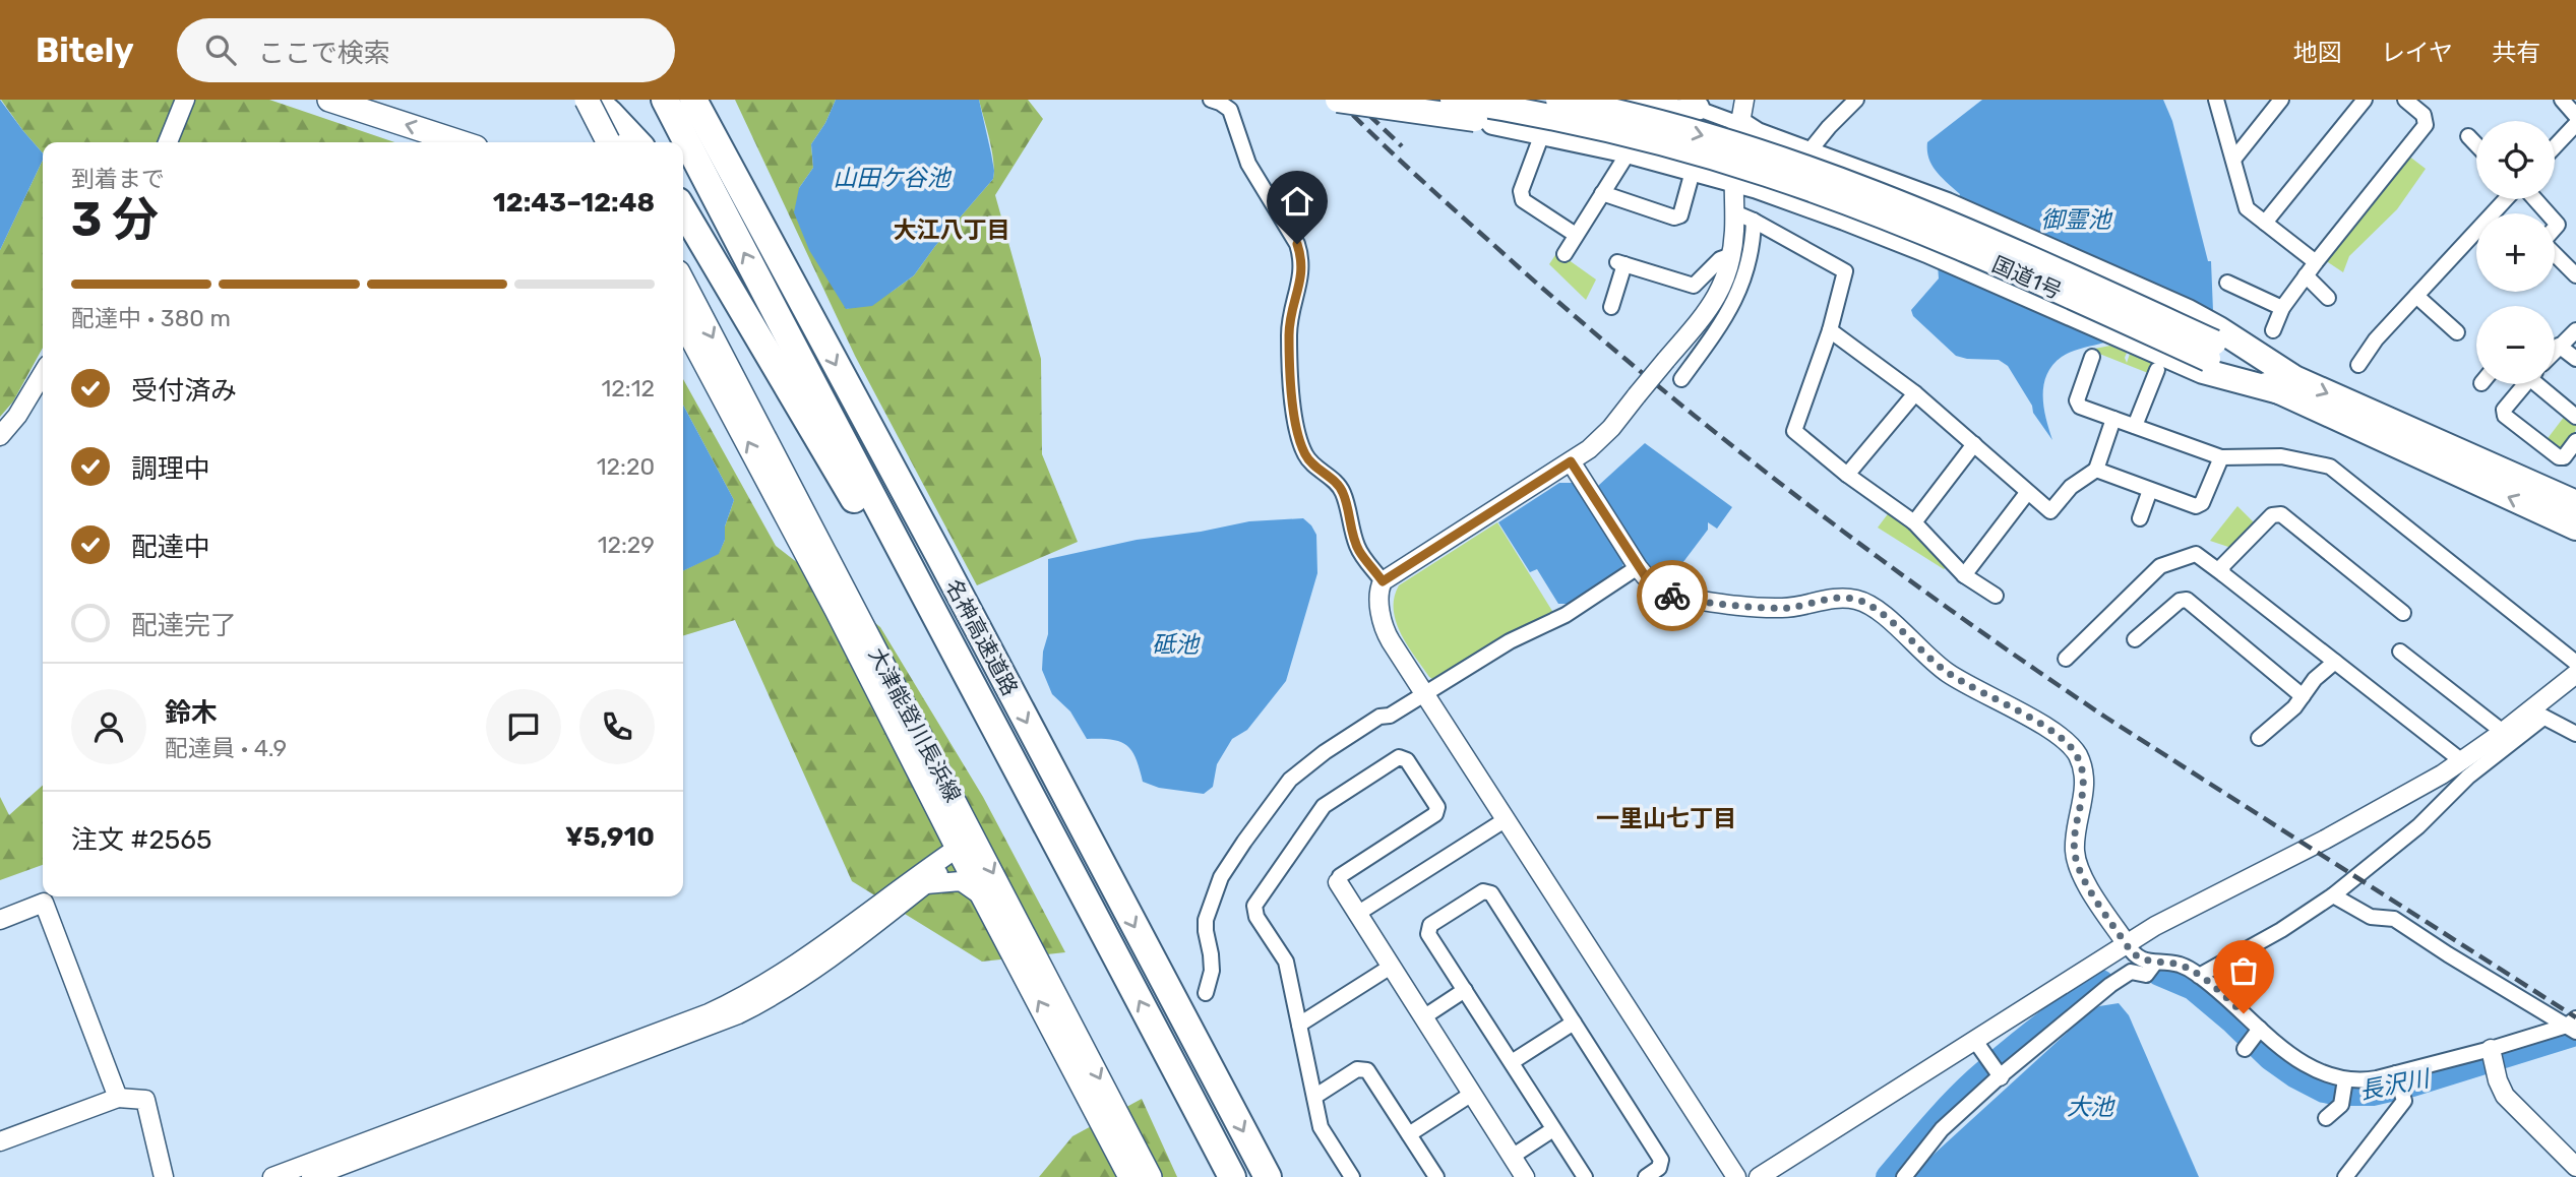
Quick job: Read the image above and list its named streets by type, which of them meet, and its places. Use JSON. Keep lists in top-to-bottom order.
{
  "streets": {
    "highway": ["国道1号", "名神高速道路"],
    "main road": ["大津能登川長浜線"]
  },
  "districts": ["大江八丁目", "一里山七丁目"],
  "water": [
    "山田ケ谷池",
    "御霊池",
    "砥池",
    "長沢川",
    "大池"
  ],
  "page": {
    "header": "Bitely",
    "search": "ここで検索",
    "nav": ["地図", "レイヤ", "共有"],
    "map_buttons": ["+", "−"],
    "heading": ["3 分", "到着まで", "12:43–12:48"],
    "panel": [
      "鈴木",
      "配達員 · 4.9",
      "注文 #2565",
      "¥5,910"
    ],
    "bar": "配達中 · 380 m",
    "list": [
      ["受付済み", "12:12"],
      ["調理中", "12:20"],
      ["配達中", "12:29"],
      "配達完了"
    ]
  }
}
